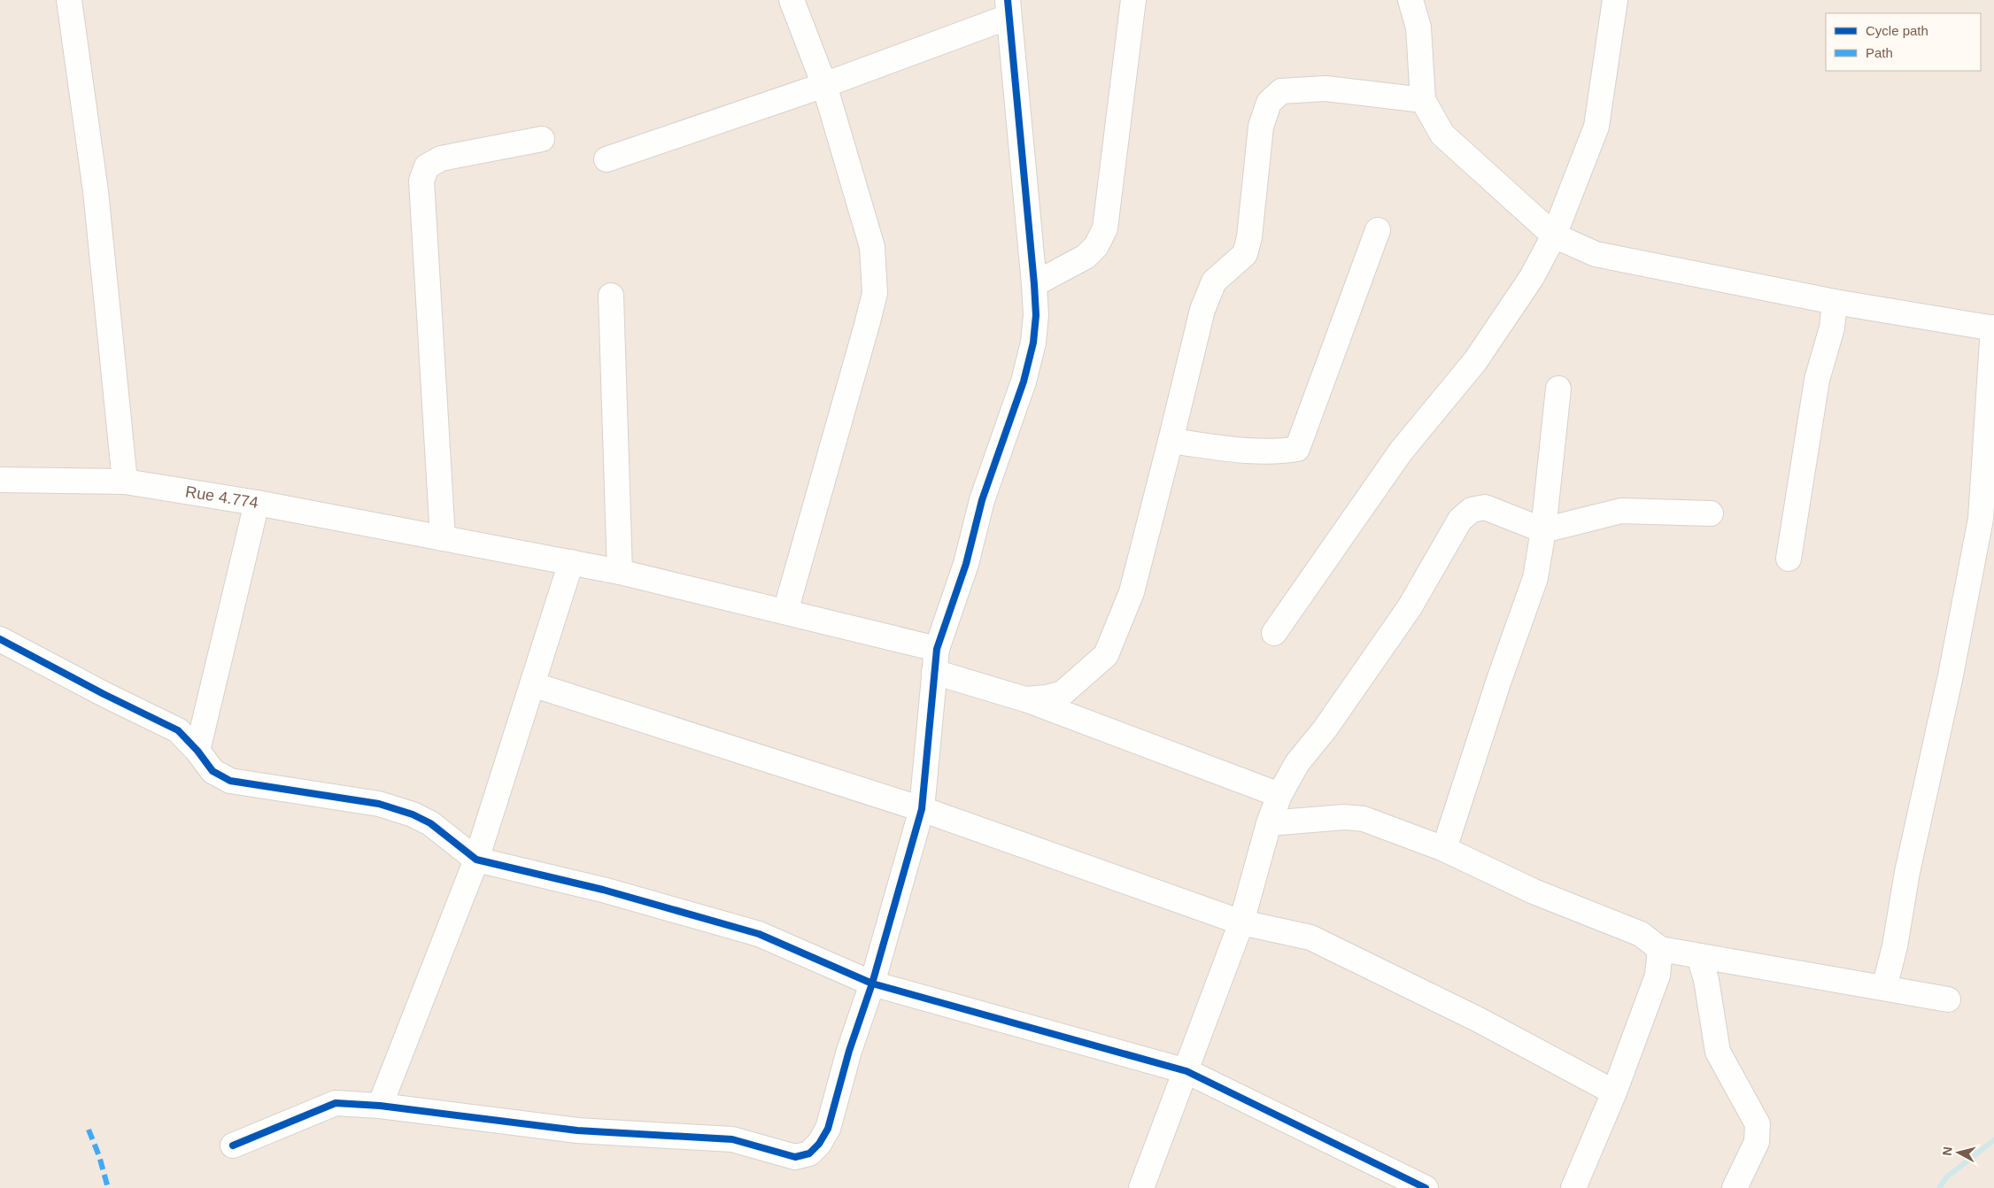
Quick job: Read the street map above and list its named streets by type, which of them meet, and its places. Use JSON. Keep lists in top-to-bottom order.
{
  "streets": {
    "street": ["Rue 4.774"]
  },
  "legend": ["Cycle path", "Path"],
  "north": "left"
}
